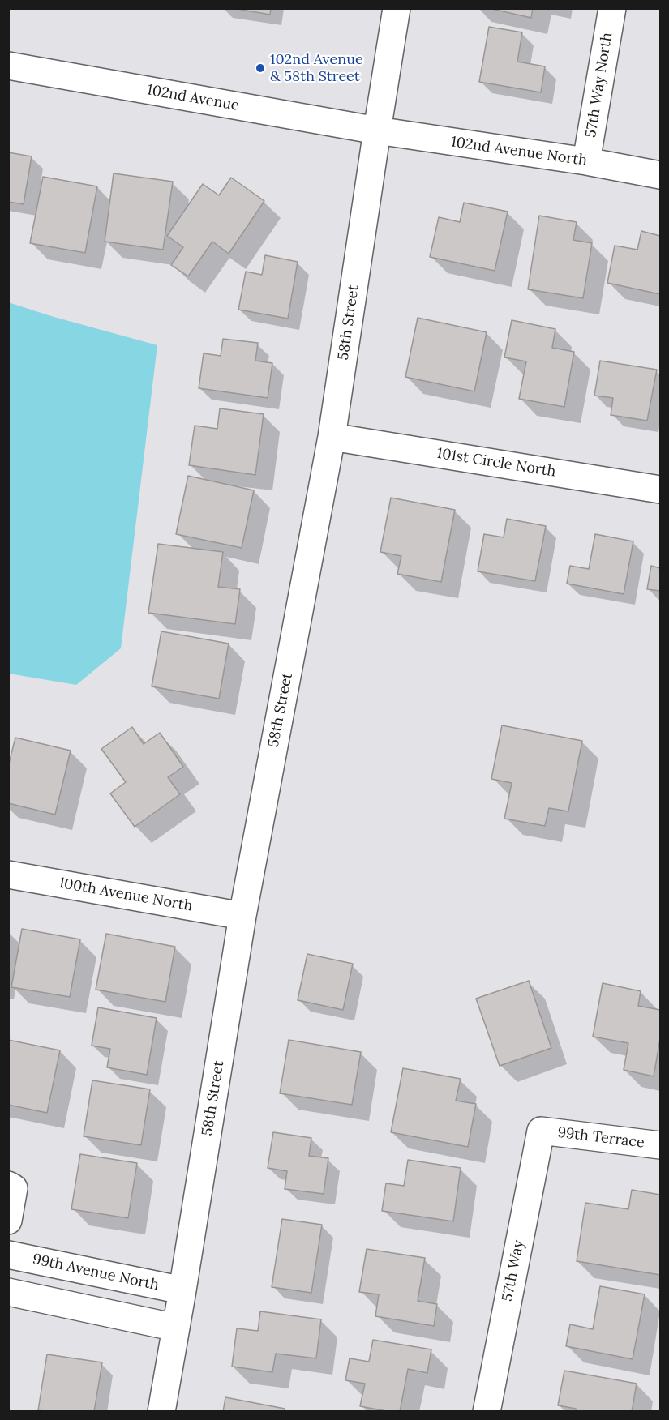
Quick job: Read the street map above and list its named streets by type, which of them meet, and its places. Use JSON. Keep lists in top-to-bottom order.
{
  "streets": {
    "street": [
      "57th Way North",
      "102nd Avenue",
      "102nd Avenue North",
      "58th Street",
      "101st Circle North",
      "100th Avenue North",
      "99th Terrace",
      "57th Way",
      "99th Avenue North"
    ]
  },
  "crossings": [
    ["57th Way North", "102nd Avenue North"],
    ["102nd Avenue", "102nd Avenue North"],
    ["102nd Avenue", "58th Street"],
    ["102nd Avenue North", "58th Street"],
    ["58th Street", "101st Circle North"],
    ["58th Street", "100th Avenue North"],
    ["58th Street", "99th Avenue North"],
    ["99th Terrace", "57th Way"]
  ],
  "places": ["102nd Avenue & 58th Street"]
}
